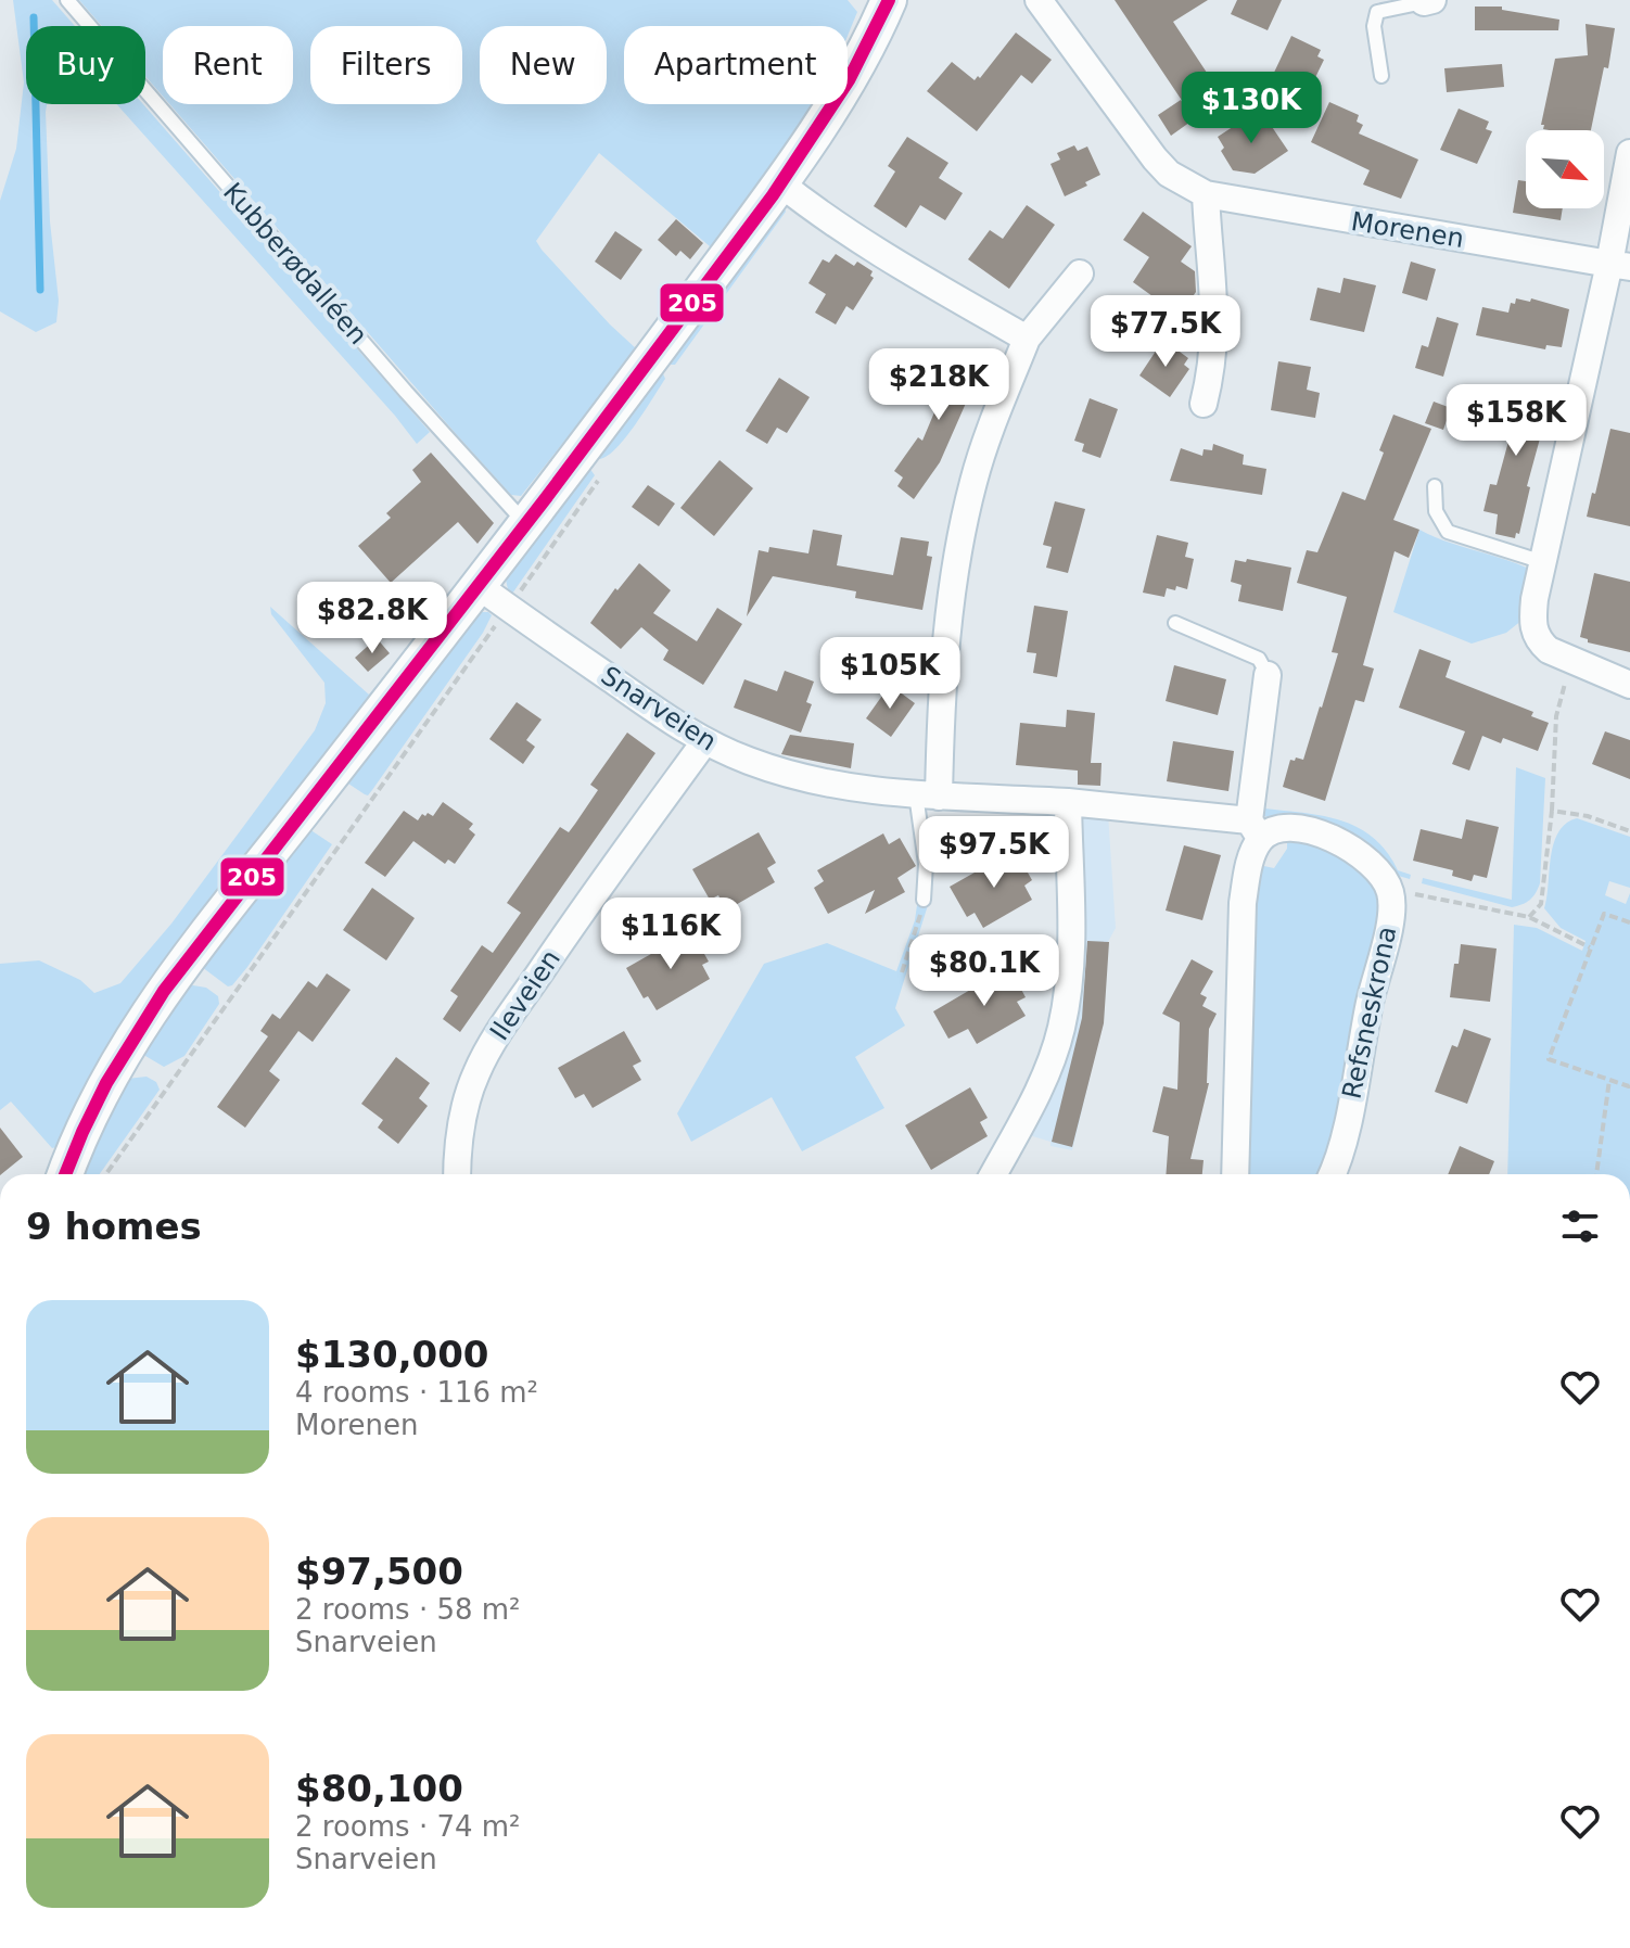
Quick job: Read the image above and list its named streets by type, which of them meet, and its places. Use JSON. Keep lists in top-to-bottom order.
{
  "streets": {
    "street": [
      "Morenen",
      "Snarveien",
      "Ileveien",
      "Refsneskrona"
    ],
    "lane": ["Kubberødalléen"]
  },
  "crossings": [
    ["Snarveien", "Ileveien"],
    ["Snarveien", "Refsneskrona"]
  ],
  "lines": ["transit line 205"],
  "north": "bottom right",
  "page": {
    "chip": [
      "Buy",
      "Rent",
      "Filters",
      "New",
      "Apartment"
    ],
    "price": [
      "$130K",
      "$77.5K",
      "$218K",
      "$158K",
      "$82.8K",
      "$105K",
      "$97.5K",
      "$116K",
      "$80.1K"
    ],
    "heading": "9 homes",
    "list": [
      {
        "name": "$130,000",
        "note": "4 rooms · 116 m² · Morenen"
      },
      {
        "name": "$97,500",
        "note": "2 rooms · 58 m² · Snarveien"
      },
      {
        "name": "$80,100",
        "note": "2 rooms · 74 m² · Snarveien"
      }
    ]
  }
}
